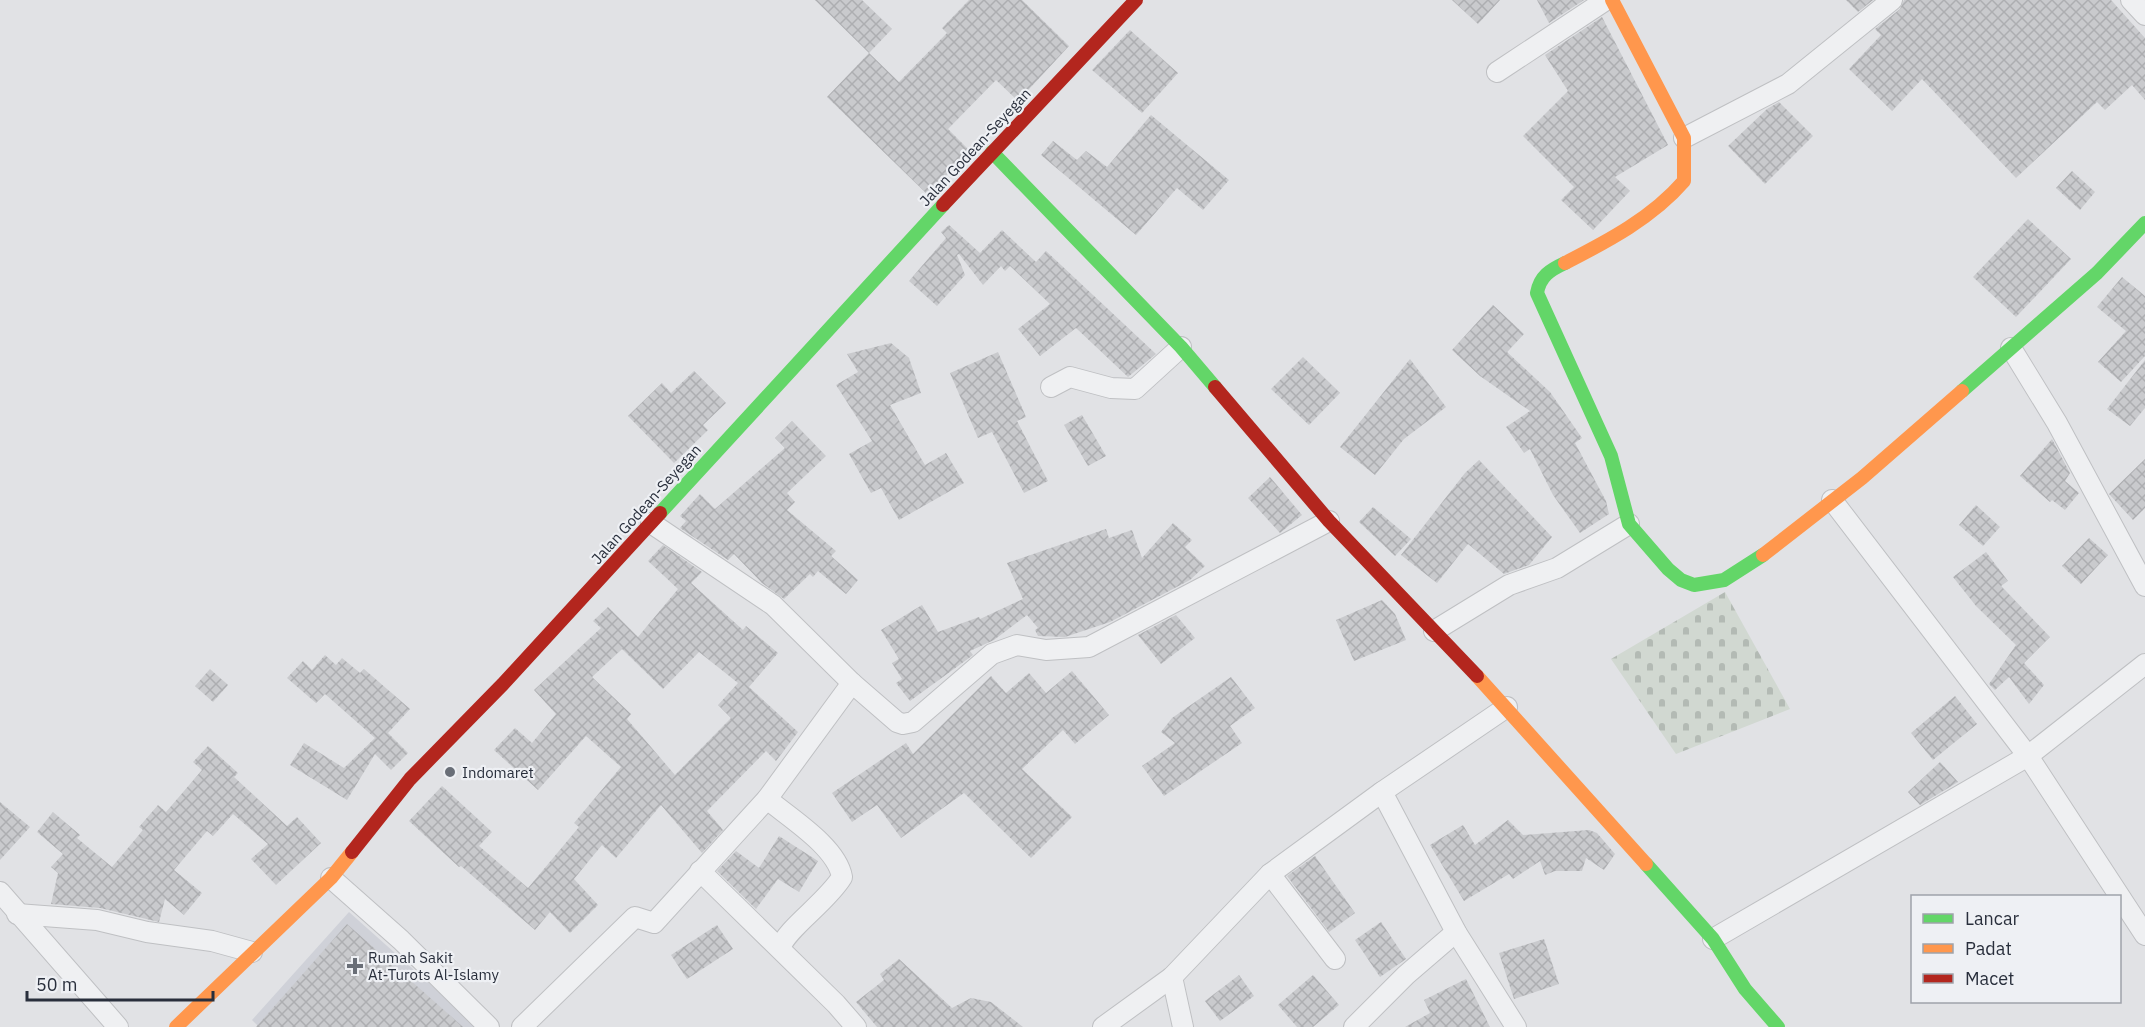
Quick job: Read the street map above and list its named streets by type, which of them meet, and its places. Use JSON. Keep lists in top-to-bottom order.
{
  "streets": {
    "street": ["Jalan Godean-Seyegan"]
  },
  "places": {
    "other": ["Indomaret"],
    "health": ["Rumah Sakit At-Turots Al-Islamy"]
  },
  "legend": ["Lancar", "Padat", "Macet"],
  "scale_bar": "50 m"
}
